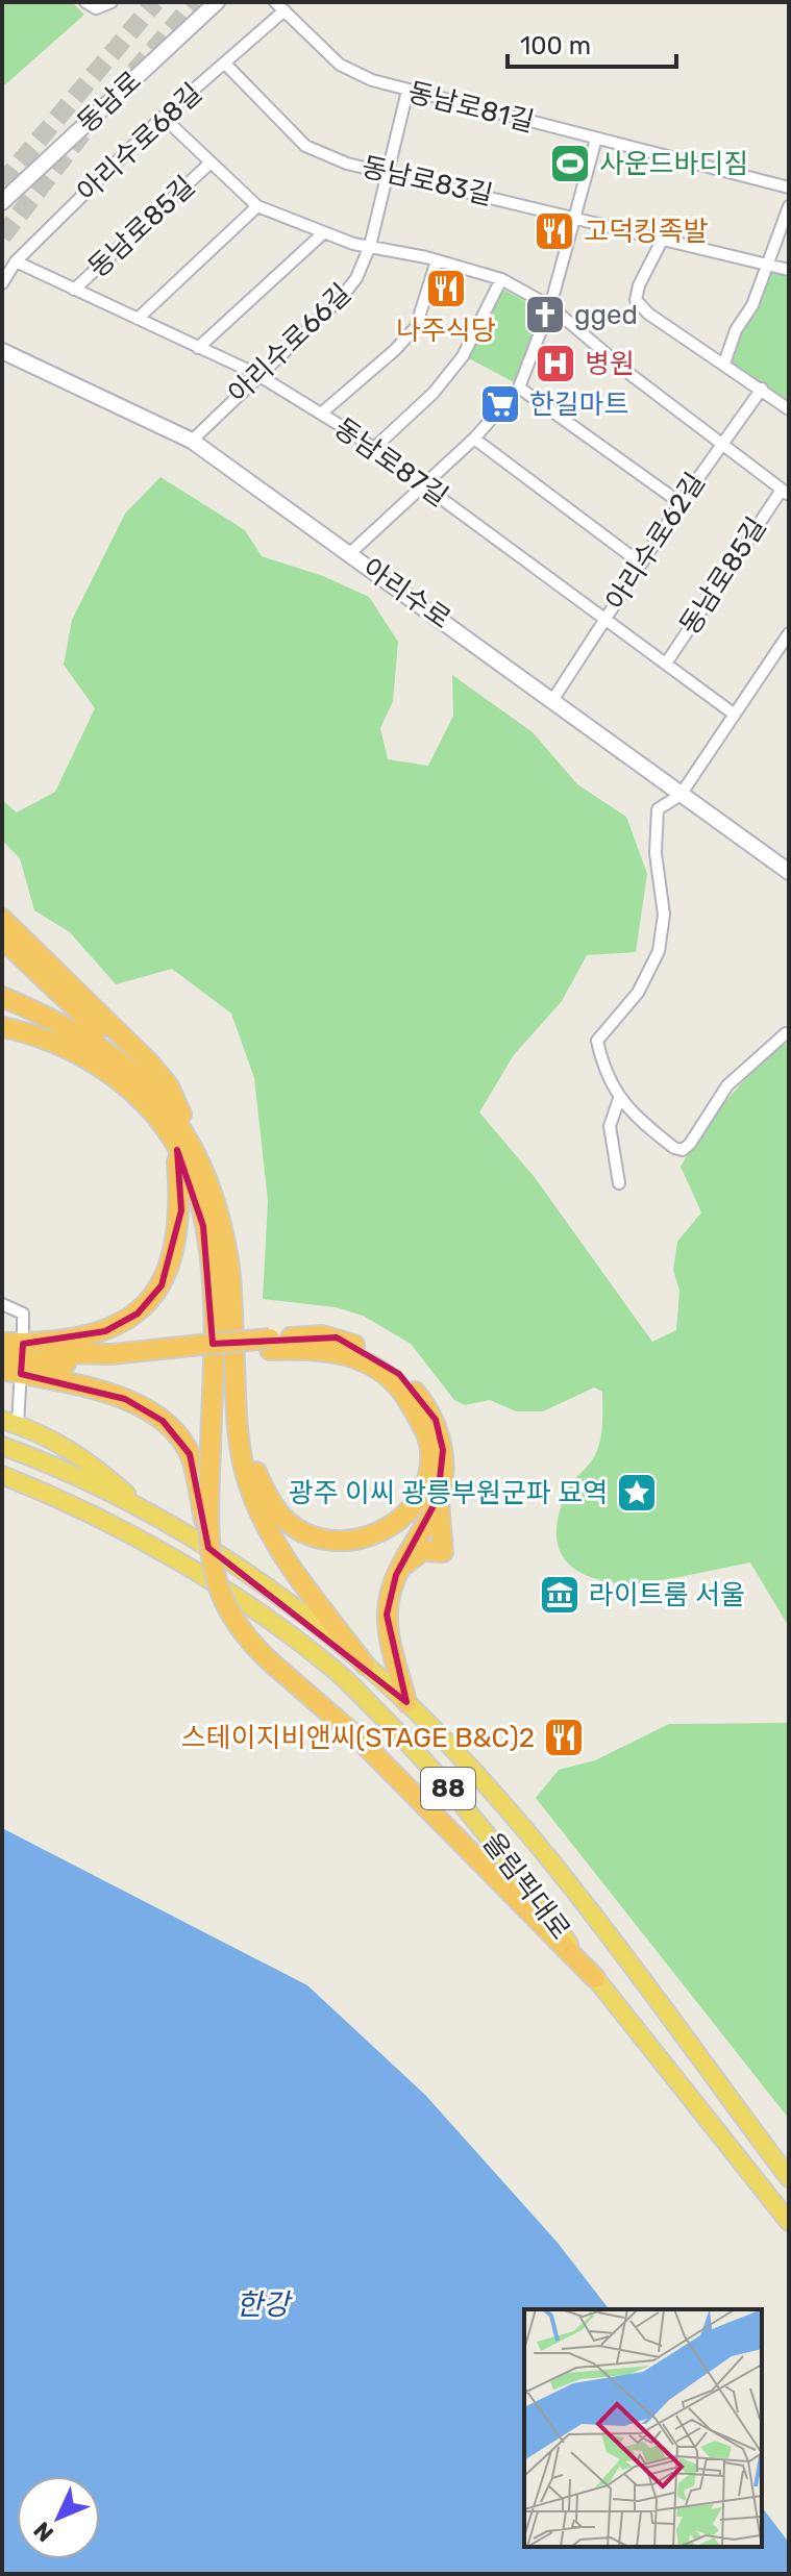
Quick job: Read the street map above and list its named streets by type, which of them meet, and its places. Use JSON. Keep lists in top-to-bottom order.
{
  "streets": {
    "highway": ["88", "올림픽대로"],
    "main road": ["동남로", "아리수로"],
    "street": [
      "동남로81길",
      "아리수로68길",
      "동남로83길",
      "동남로85길",
      "아리수로66길",
      "동남로87길",
      "아리수로62길"
    ]
  },
  "crossings": [
    ["동남로81길", "아리수로68길"],
    ["동남로81길", "아리수로66길"],
    ["아리수로68길", "동남로83길"],
    ["아리수로68길", "동남로85길"],
    ["아리수로68길", "동남로87길"],
    ["동남로83길", "아리수로66길"],
    ["동남로85길", "아리수로66길"],
    ["동남로85길", "동남로87길"],
    ["동남로85길", "아리수로62길"],
    ["아리수로66길", "동남로87길"],
    ["아리수로66길", "아리수로"],
    ["동남로87길", "아리수로62길"],
    ["아리수로62길", "아리수로"]
  ],
  "water": ["한강"],
  "places": {
    "sports": ["사운드바디짐"],
    "restaurant": ["고덕킹족발", "나주식당", "스테이지비앤씨(STAGE B&C)2"],
    "church": ["gged"],
    "hospital": ["병원"],
    "supermarket": ["한길마트"],
    "place": ["광주 이씨 광릉부원군파 묘역"],
    "museum": ["라이트룸 서울"]
  },
  "scale_bar": "100 m",
  "north": "bottom left"
}
